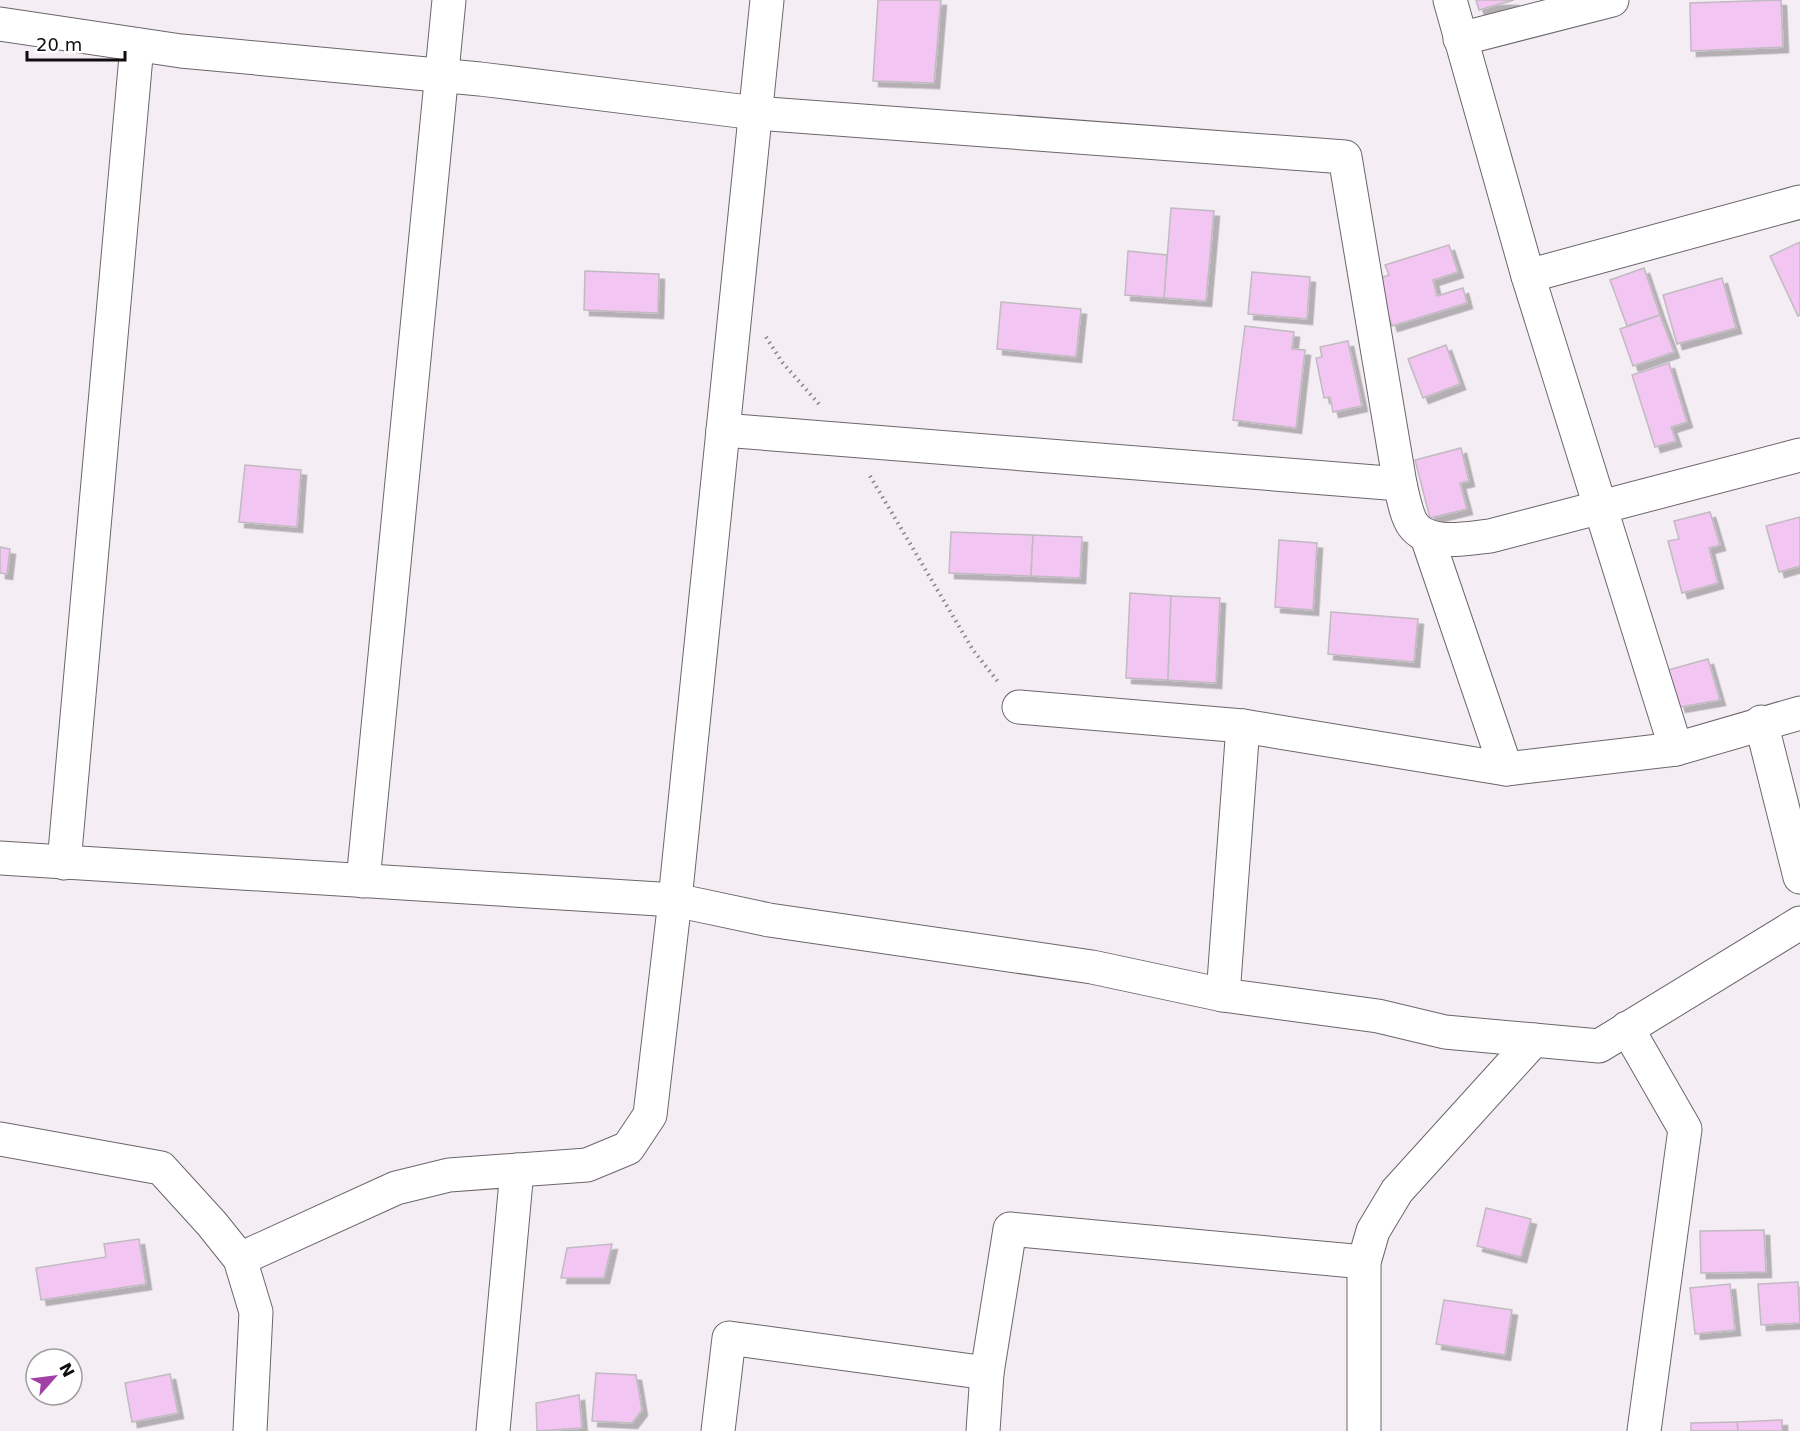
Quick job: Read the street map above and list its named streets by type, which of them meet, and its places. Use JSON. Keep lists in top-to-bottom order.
{
  "scale_bar": "20 m",
  "north": "top right"
}
